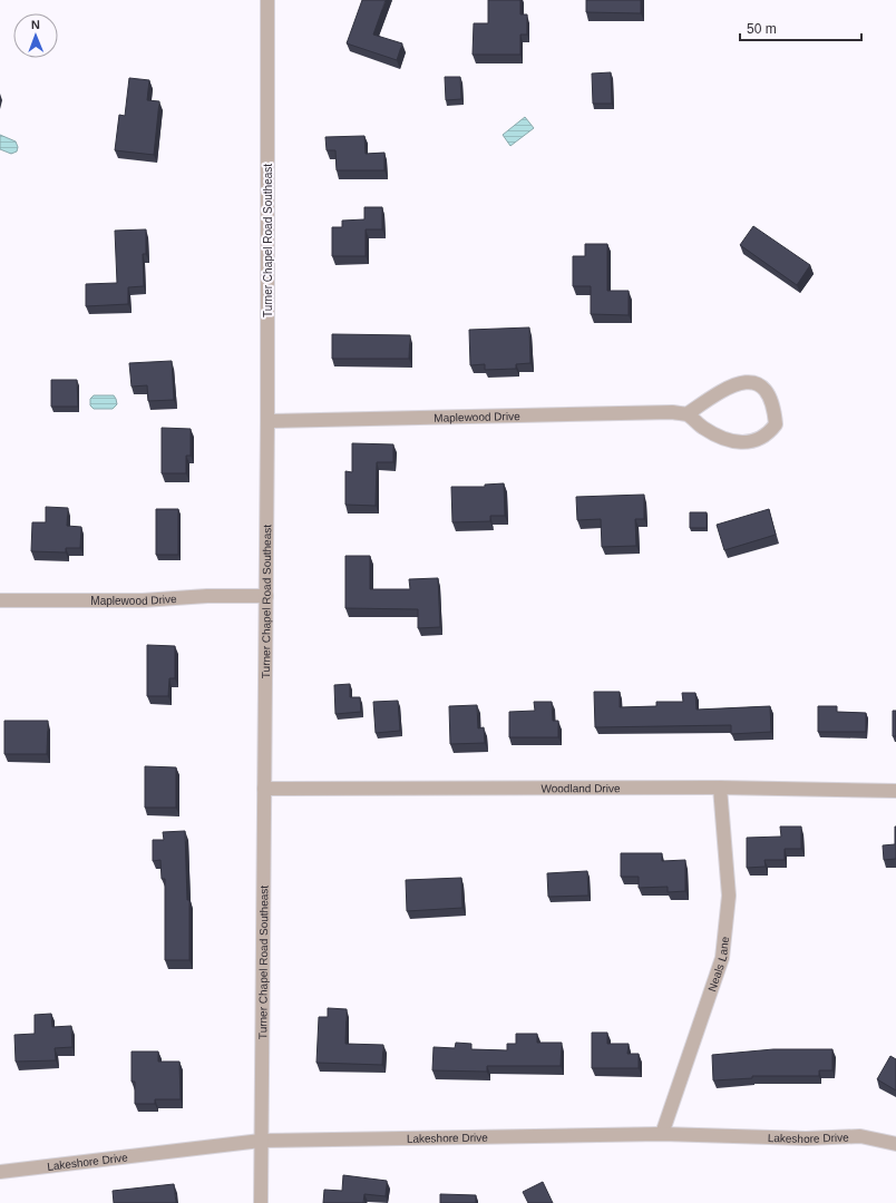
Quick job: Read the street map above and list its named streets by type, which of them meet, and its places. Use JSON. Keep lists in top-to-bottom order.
{
  "streets": {
    "street": [
      "Turner Chapel Road Southeast",
      "Maplewood Drive",
      "Woodland Drive",
      "Neals Lane",
      "Lakeshore Drive"
    ]
  },
  "crossings": [
    ["Turner Chapel Road Southeast", "Maplewood Drive"],
    ["Turner Chapel Road Southeast", "Woodland Drive"],
    ["Turner Chapel Road Southeast", "Lakeshore Drive"],
    ["Woodland Drive", "Neals Lane"],
    ["Neals Lane", "Lakeshore Drive"]
  ],
  "scale_bar": "50 m",
  "north": "top"
}
